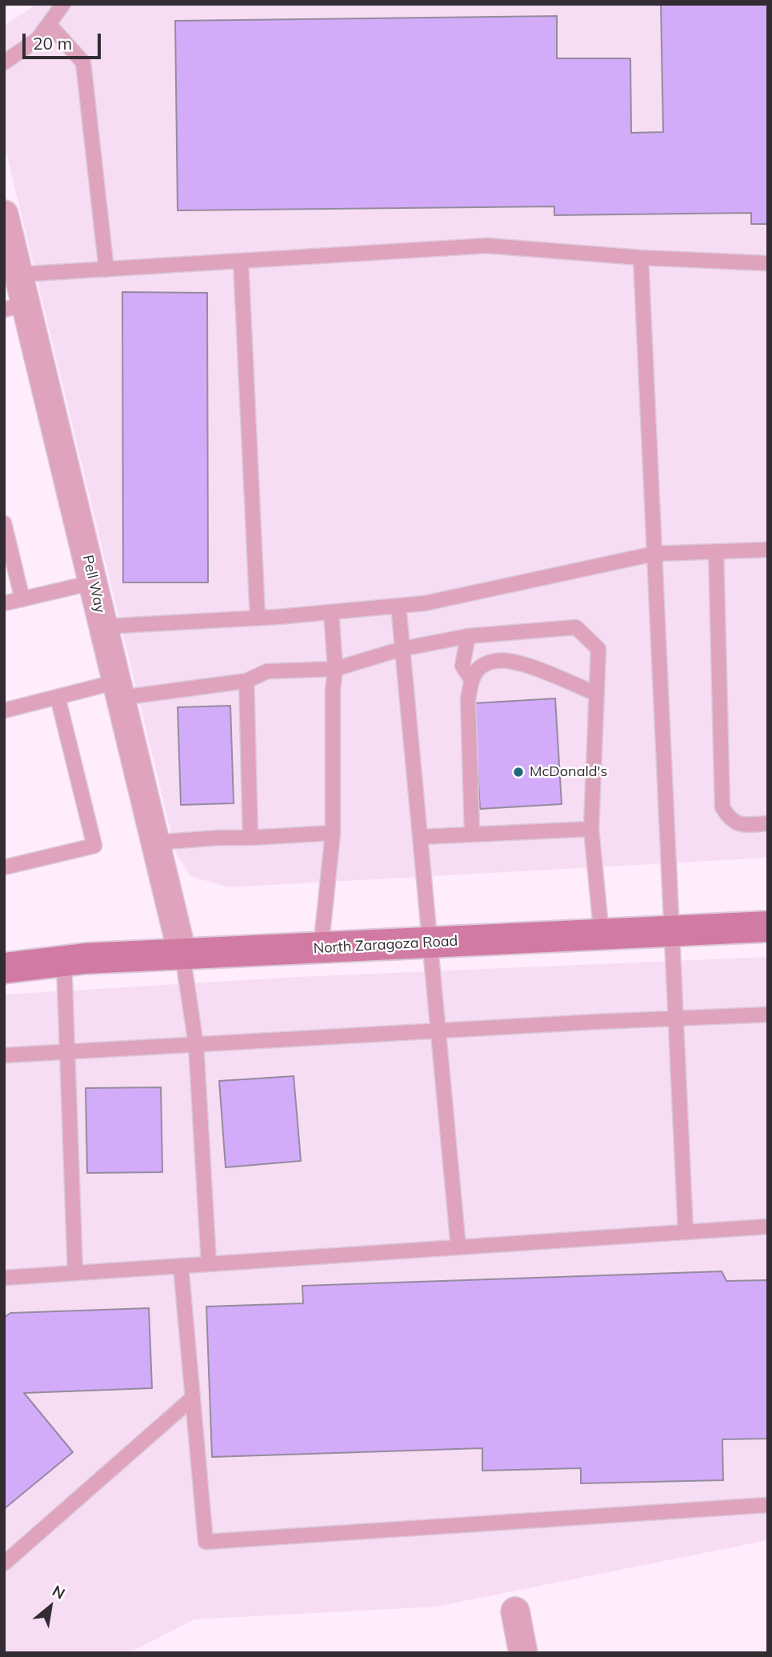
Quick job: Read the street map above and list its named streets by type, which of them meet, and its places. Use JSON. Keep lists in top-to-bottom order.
{
  "streets": {
    "main road": ["North Zaragoza Road"],
    "street": ["Pell Way"]
  },
  "crossings": [
    ["Pell Way", "North Zaragoza Road"]
  ],
  "places": ["McDonald's"],
  "scale_bar": "20 m",
  "north": "top right"
}
